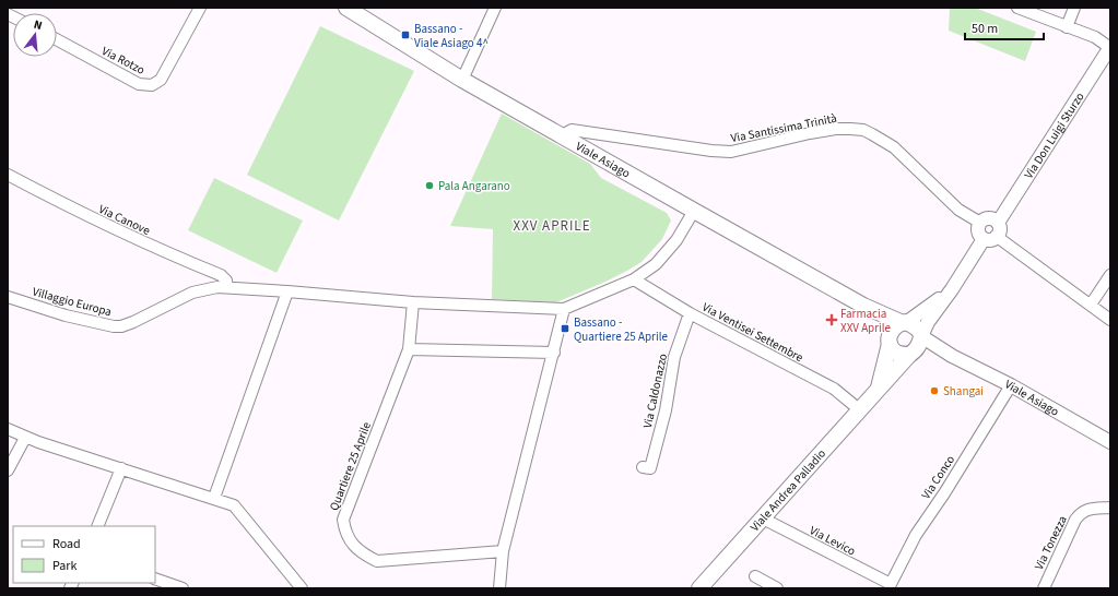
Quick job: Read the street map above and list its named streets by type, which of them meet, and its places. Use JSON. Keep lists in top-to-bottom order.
{
  "streets": {
    "main road": ["Viale Asiago", "Viale Andrea Palladio"],
    "street": [
      "Via Rotzo",
      "Via Santissima Trinità",
      "Via Don Luigi Sturzo",
      "Via Canove",
      "Villaggio Europa",
      "Via Ventisei Settembre",
      "Via Caldonazzo",
      "Quartiere 25 Aprile",
      "Via Conco",
      "Via Levico",
      "Via Tonezza"
    ]
  },
  "crossings": [
    ["Via Santissima Trinità", "Viale Asiago"],
    ["Via Don Luigi Sturzo", "Viale Asiago"],
    ["Via Don Luigi Sturzo", "Viale Andrea Palladio"],
    ["Viale Asiago", "Via Conco"],
    ["Viale Asiago", "Viale Andrea Palladio"],
    ["Via Canove", "Villaggio Europa"],
    ["Via Ventisei Settembre", "Via Caldonazzo"],
    ["Via Ventisei Settembre", "Viale Andrea Palladio"],
    ["Via Conco", "Via Levico"],
    ["Viale Andrea Palladio", "Via Levico"]
  ],
  "districts": ["XXV APRILE"],
  "places": {
    "transit": ["Bassano - Viale Asiago 4^", "Bassano - Quartiere 25 Aprile"],
    "other": ["Pala Angarano", "Shangai"],
    "health": ["Farmacia XXV Aprile"]
  },
  "legend": ["Road", "Park"],
  "scale_bar": "50 m",
  "north": "top"
}
